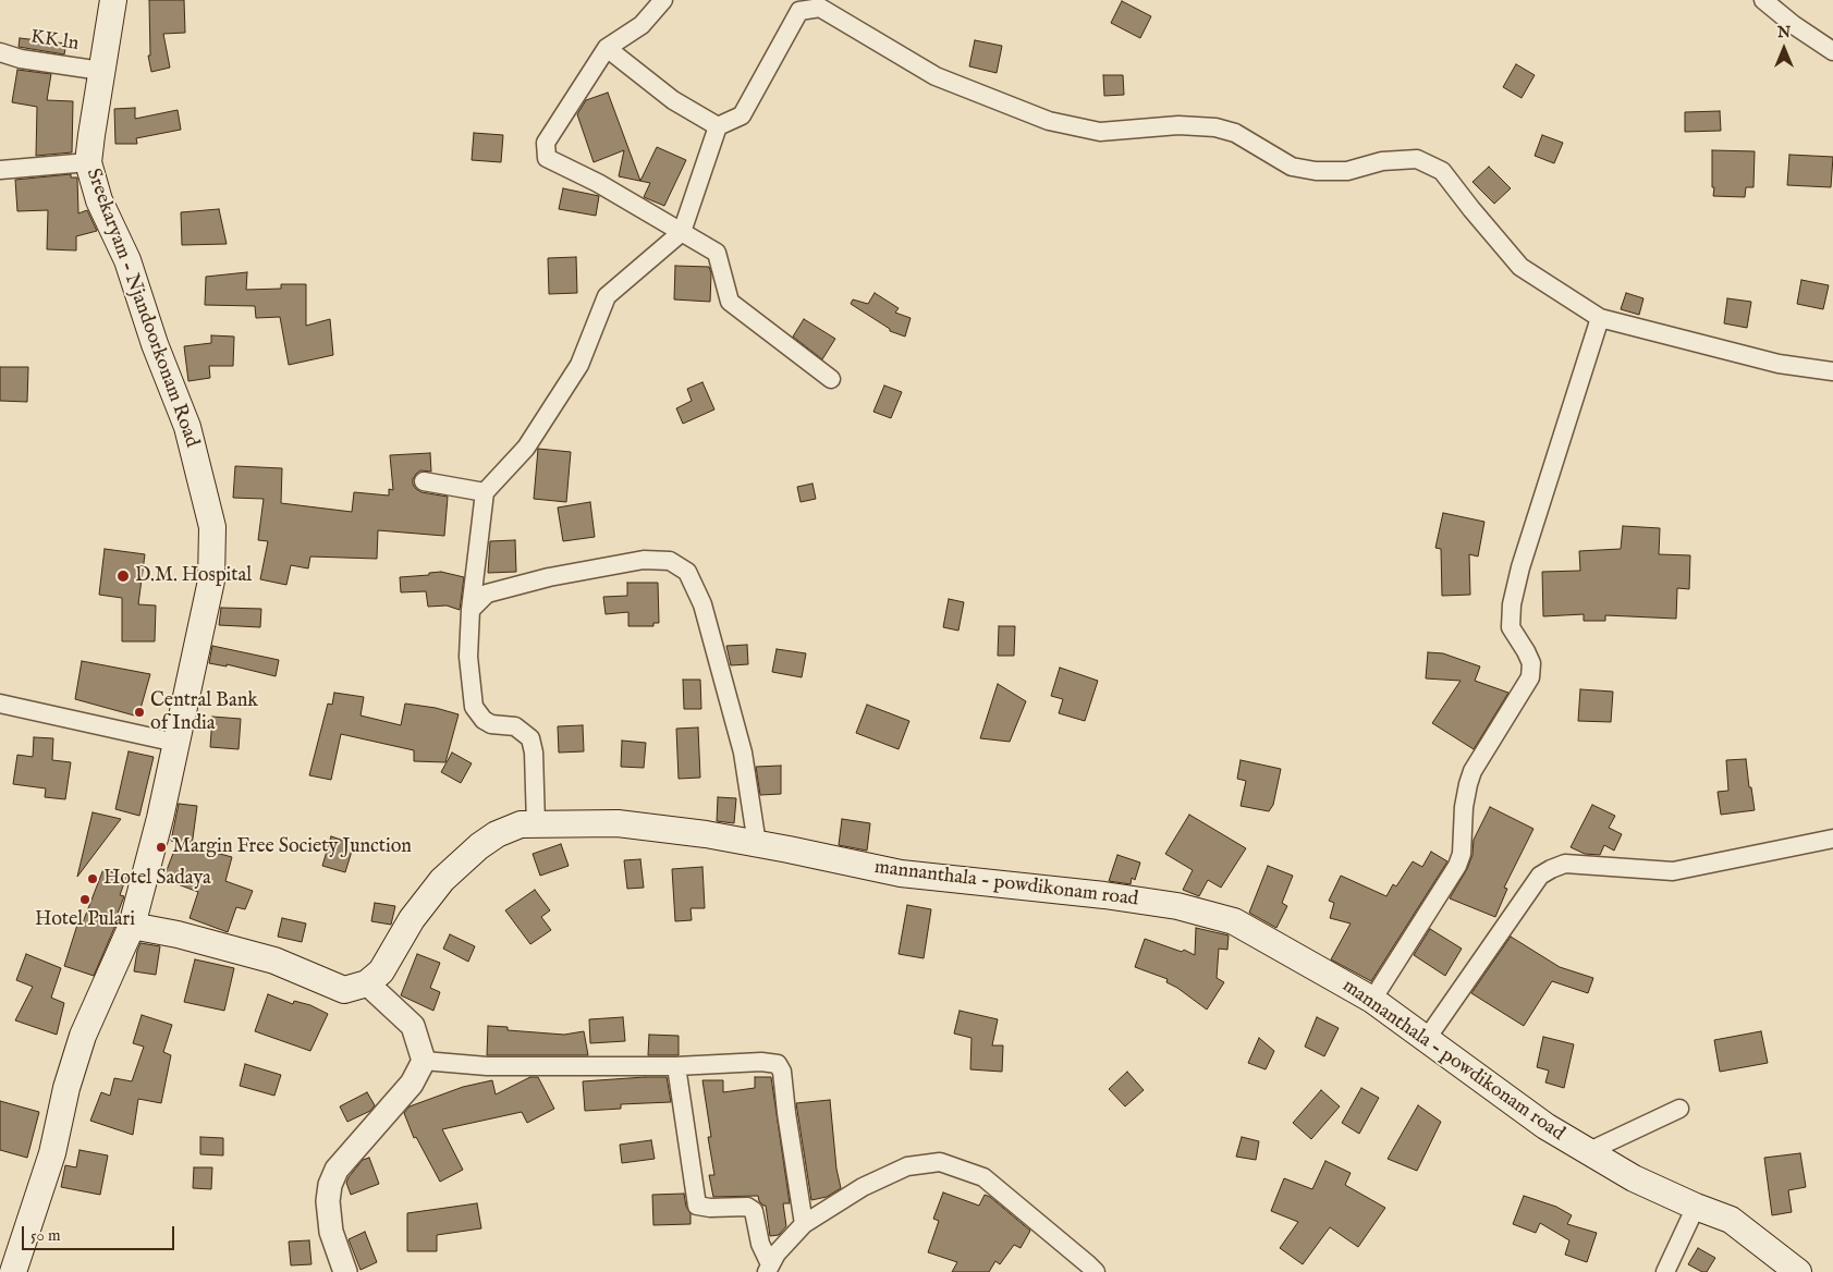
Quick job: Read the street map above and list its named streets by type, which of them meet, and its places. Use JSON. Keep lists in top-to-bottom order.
{
  "streets": {
    "main road": ["Sreekaryam - Njandoorkonam Road", "mannanthala - powdikonam road"],
    "street": ["KK ln"]
  },
  "crossings": [
    ["KK ln", "Sreekaryam - Njandoorkonam Road"]
  ],
  "places": [
    "D.M. Hospital",
    "Central Bank of India",
    "Margin Free Society Junction",
    "Hotel Sadaya",
    "Hotel Pulari"
  ],
  "scale_bar": "50 m",
  "north": "top"
}
